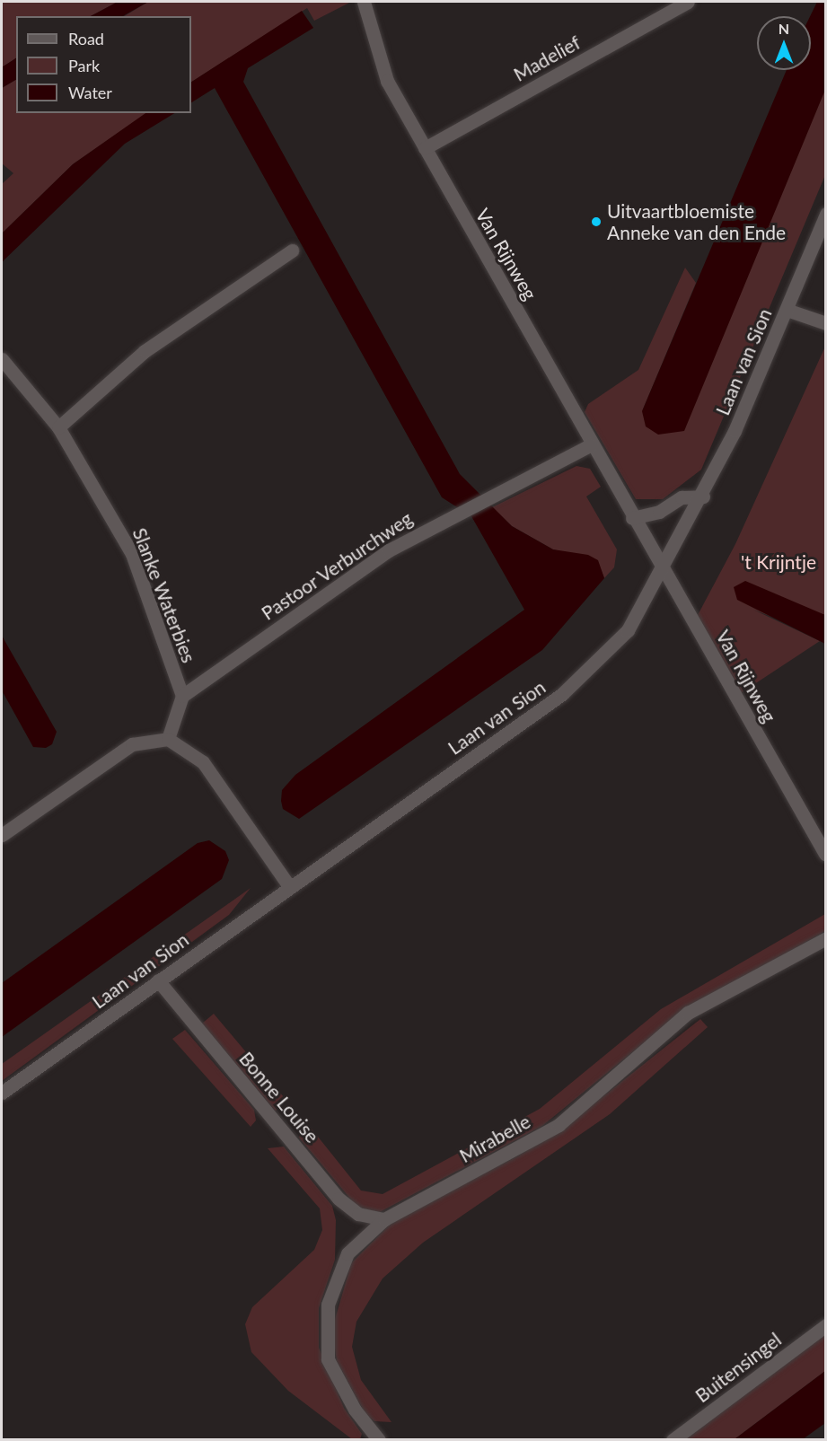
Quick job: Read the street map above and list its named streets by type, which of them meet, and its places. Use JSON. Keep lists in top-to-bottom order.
{
  "streets": {
    "street": [
      "Madelief",
      "Van Rijnweg",
      "Laan van Sion",
      "Pastoor Verburchweg",
      "Slanke Waterbies",
      "Bonne Louise",
      "Mirabelle",
      "Buitensingel"
    ]
  },
  "crossings": [
    ["Madelief", "Van Rijnweg"],
    ["Van Rijnweg", "Laan van Sion"],
    ["Van Rijnweg", "Pastoor Verburchweg"],
    ["Laan van Sion", "Bonne Louise"],
    ["Pastoor Verburchweg", "Slanke Waterbies"],
    ["Bonne Louise", "Mirabelle"]
  ],
  "parks": ["'t Krijntje"],
  "places": ["Uitvaartbloemiste Anneke van den Ende"],
  "legend": ["Road", "Park", "Water"],
  "north": "top"
}
